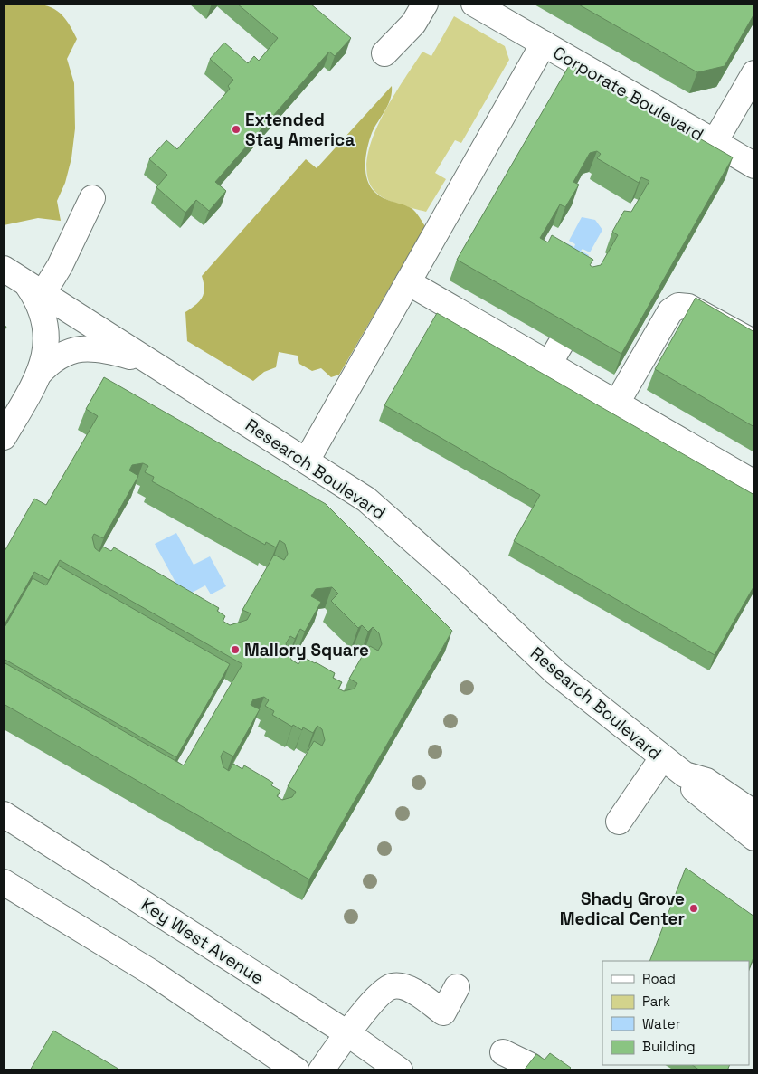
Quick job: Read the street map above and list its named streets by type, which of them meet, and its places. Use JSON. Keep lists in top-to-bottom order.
{
  "streets": {
    "street": ["Corporate Boulevard", "Research Boulevard", "Key West Avenue"]
  },
  "places": ["Extended Stay America", "Mallory Square", "Shady Grove Medical Center"],
  "legend": [
    "Road",
    "Park",
    "Water",
    "Building"
  ]
}
